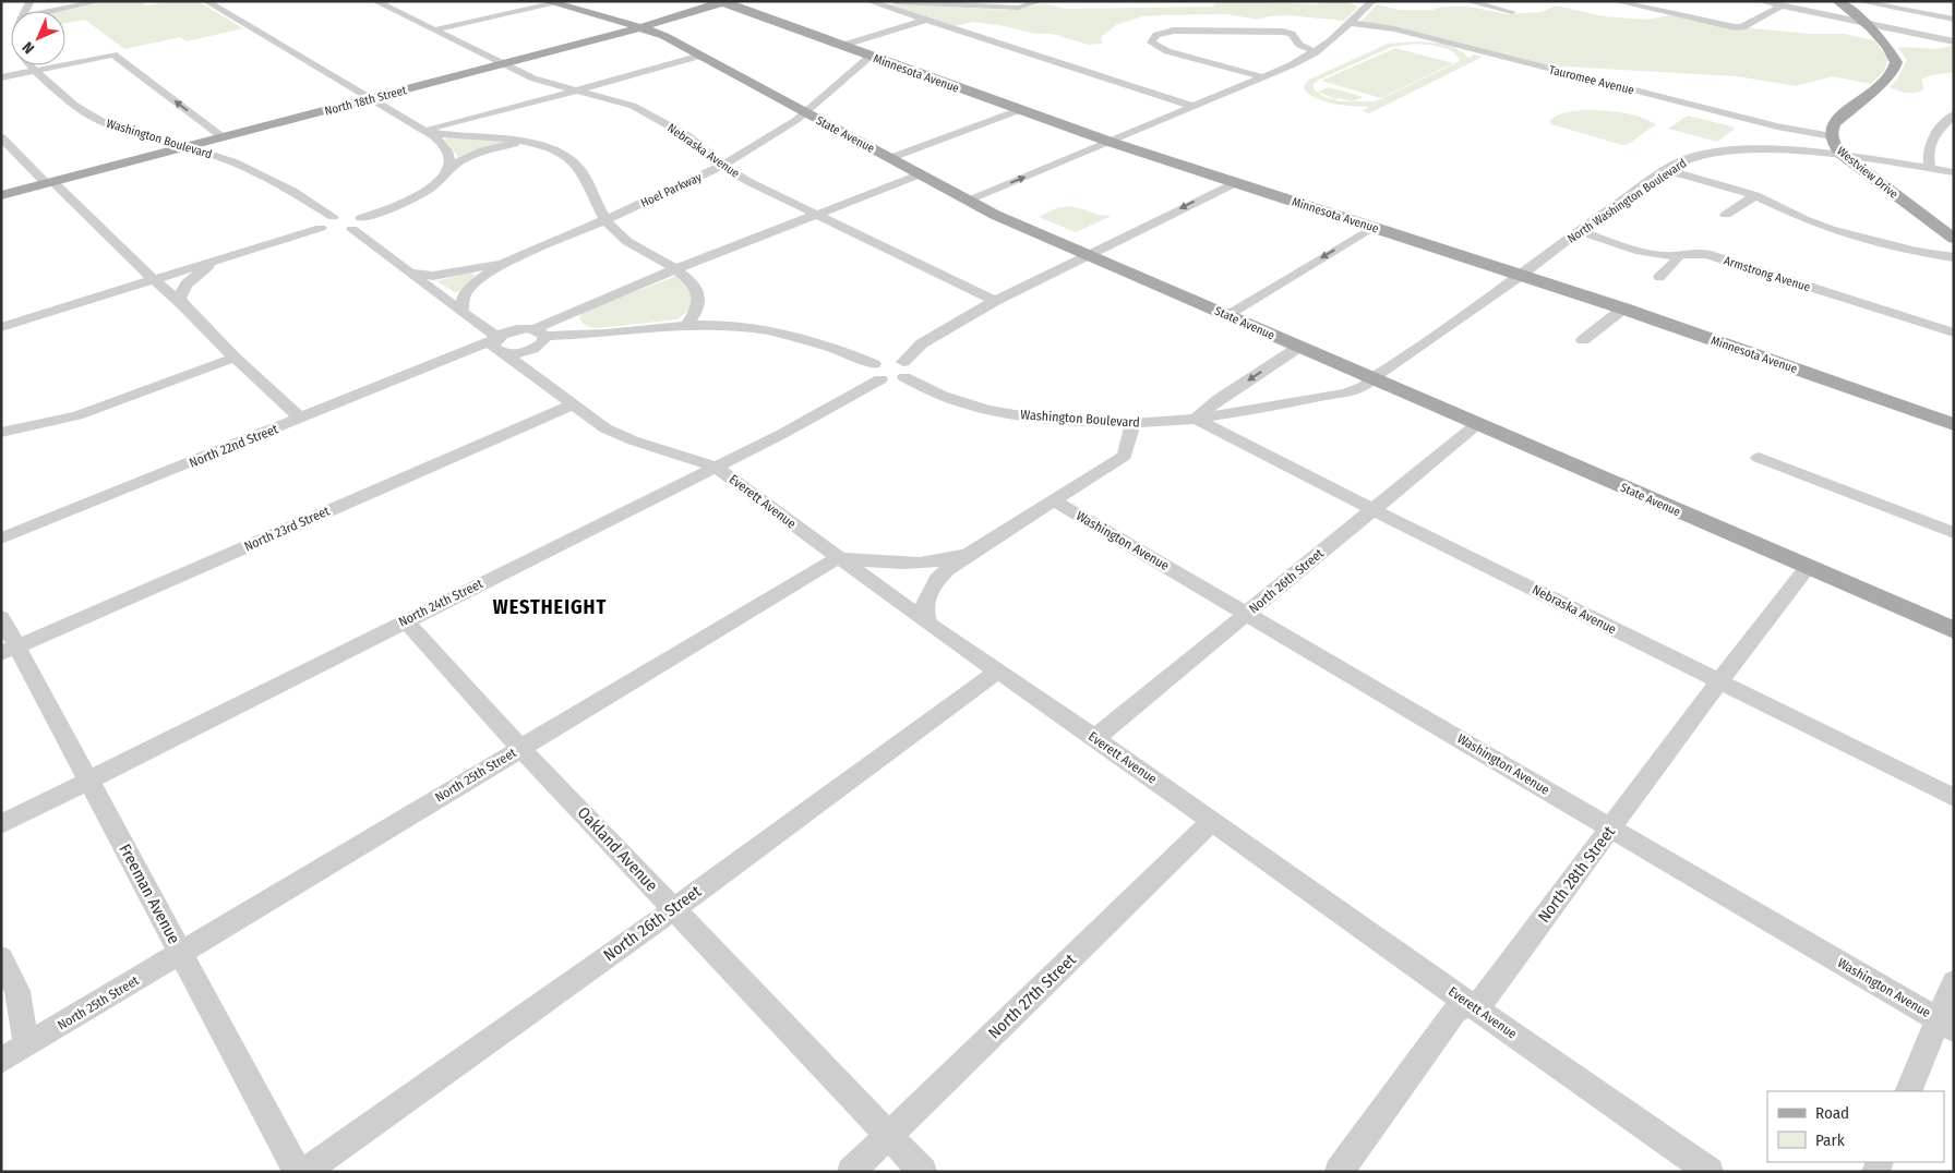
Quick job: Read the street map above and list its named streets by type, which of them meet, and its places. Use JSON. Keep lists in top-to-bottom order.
{
  "streets": {
    "main road": [
      "Minnesota Avenue",
      "North 18th Street",
      "State Avenue",
      "Westview Drive"
    ],
    "street": [
      "Tauromee Avenue",
      "Washington Boulevard",
      "Nebraska Avenue",
      "Hoel Parkway",
      "North Washington Boulevard",
      "Armstrong Avenue",
      "North 22nd Street",
      "Everett Avenue",
      "North 23rd Street",
      "Washington Avenue",
      "North 26th Street",
      "North 24th Street",
      "North 25th Street",
      "Oakland Avenue",
      "North 28th Street",
      "Freeman Avenue",
      "North 27th Street"
    ]
  },
  "crossings": [
    ["Minnesota Avenue", "North 18th Street"],
    ["Minnesota Avenue", "Hoel Parkway"],
    ["Minnesota Avenue", "North Washington Boulevard"],
    ["Tauromee Avenue", "Westview Drive"],
    ["North 18th Street", "State Avenue"],
    ["North 18th Street", "Washington Boulevard"],
    ["North 18th Street", "Nebraska Avenue"],
    ["State Avenue", "Hoel Parkway"],
    ["State Avenue", "North Washington Boulevard"],
    ["State Avenue", "North 26th Street"],
    ["State Avenue", "North 28th Street"],
    ["Washington Boulevard", "Nebraska Avenue"],
    ["Washington Boulevard", "North Washington Boulevard"],
    ["Nebraska Avenue", "Hoel Parkway"],
    ["Nebraska Avenue", "North Washington Boulevard"],
    ["Nebraska Avenue", "North 26th Street"],
    ["Nebraska Avenue", "North 28th Street"],
    ["Westview Drive", "North Washington Boulevard"],
    ["North Washington Boulevard", "Armstrong Avenue"],
    ["North 22nd Street", "Everett Avenue"],
    ["Everett Avenue", "North 23rd Street"],
    ["Everett Avenue", "North 26th Street"],
    ["Everett Avenue", "North 24th Street"],
    ["Everett Avenue", "North 25th Street"],
    ["Everett Avenue", "North 28th Street"],
    ["Everett Avenue", "North 27th Street"],
    ["North 23rd Street", "Freeman Avenue"],
    ["Washington Avenue", "North 26th Street"],
    ["Washington Avenue", "North 28th Street"],
    ["North 26th Street", "Oakland Avenue"],
    ["North 24th Street", "Oakland Avenue"],
    ["North 24th Street", "Freeman Avenue"],
    ["North 25th Street", "Oakland Avenue"],
    ["North 25th Street", "Freeman Avenue"],
    ["Oakland Avenue", "North 27th Street"]
  ],
  "districts": ["WESTHEIGHT"],
  "legend": ["Road", "Park"],
  "north": "bottom left"
}
